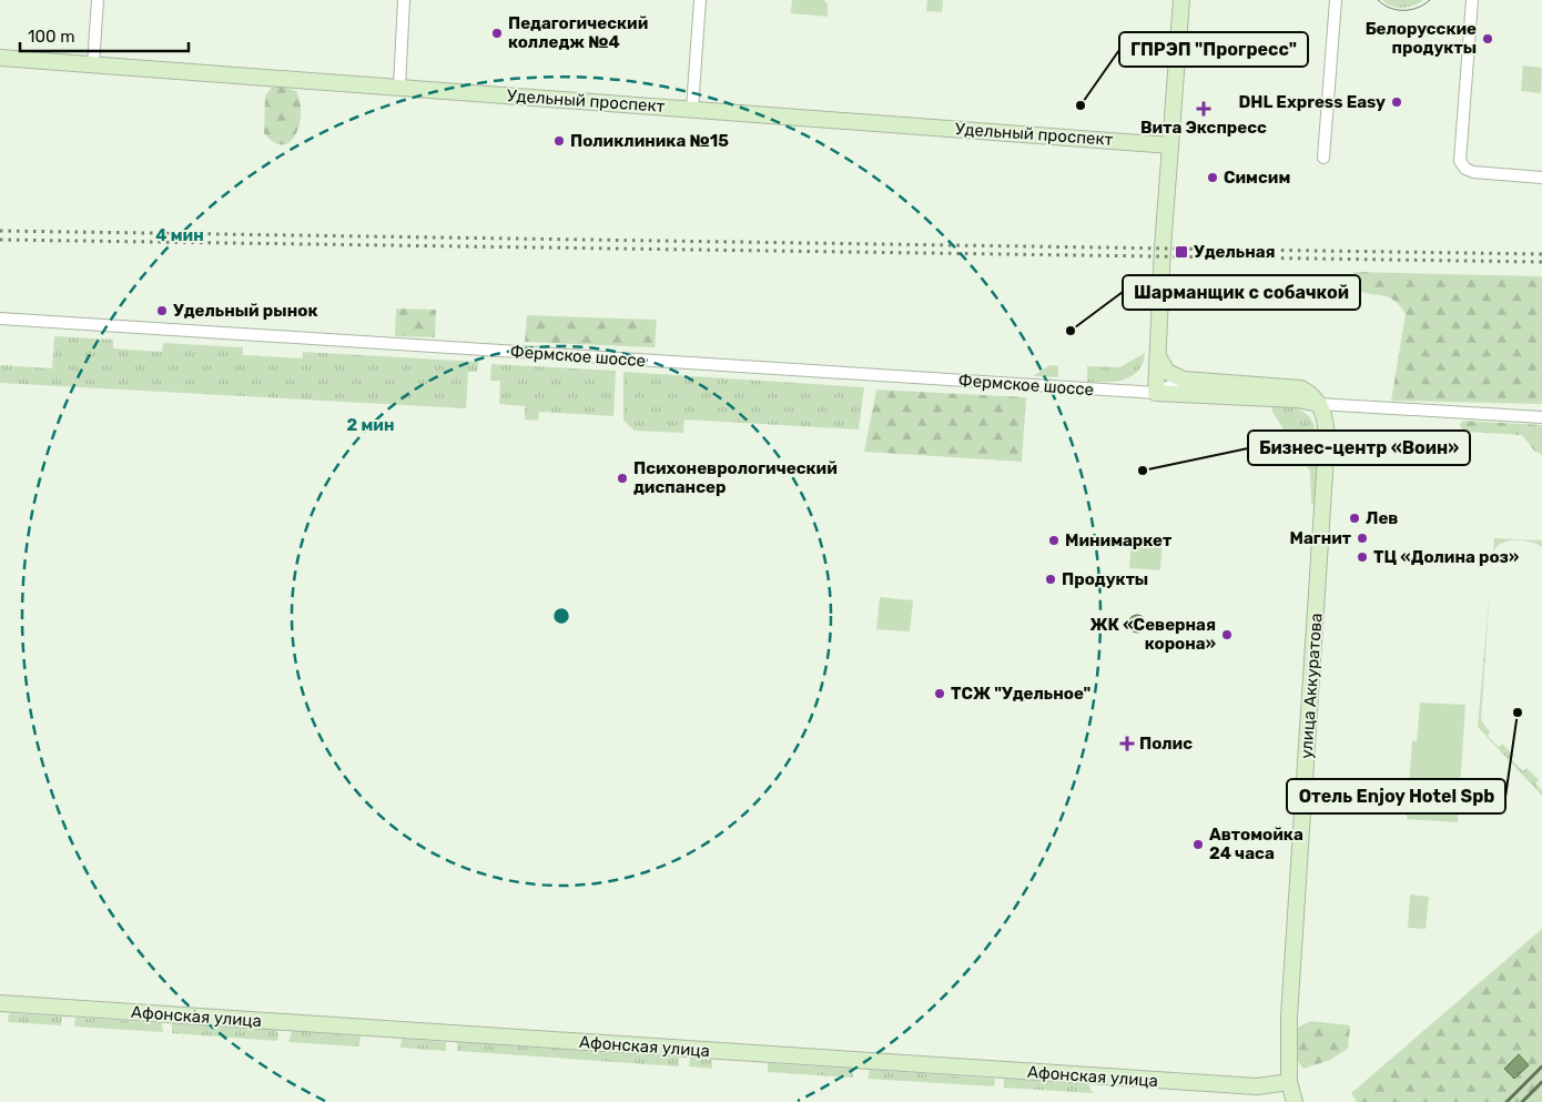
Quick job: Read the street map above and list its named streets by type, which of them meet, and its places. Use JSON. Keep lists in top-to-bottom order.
{
  "streets": {
    "street": [
      "Удельный проспект",
      "Фермское шоссе",
      "улица Аккуратова",
      "Афонская улица"
    ]
  },
  "crossings": [
    ["Фермское шоссе", "улица Аккуратова"],
    ["улица Аккуратова", "Афонская улица"]
  ],
  "places": {
    "other": [
      "Педагогический колледж №4",
      "Белорусские продукты",
      "DHL Express Easy",
      "ГПРЭП \"Прогресс\"",
      "Поликлиника №15",
      "Симсим",
      "Удельный рынок",
      "Шарманщик с собачкой",
      "Бизнес-центр «Воин»",
      "Психоневрологический диспансер",
      "Лев",
      "Магнит",
      "Минимаркет",
      "ТЦ «Долина роз»",
      "Продукты",
      "ЖК «Северная корона»",
      "ТСЖ \"Удельное\"",
      "Отель Enjoy Hotel Spb",
      "Автомойка 24 часа"
    ],
    "health": ["Вита Экспресс", "Полис"],
    "transit": ["Удельная"]
  },
  "scale_bar": "100 m",
  "rings": ["4 мин", "2 мин"]
}
